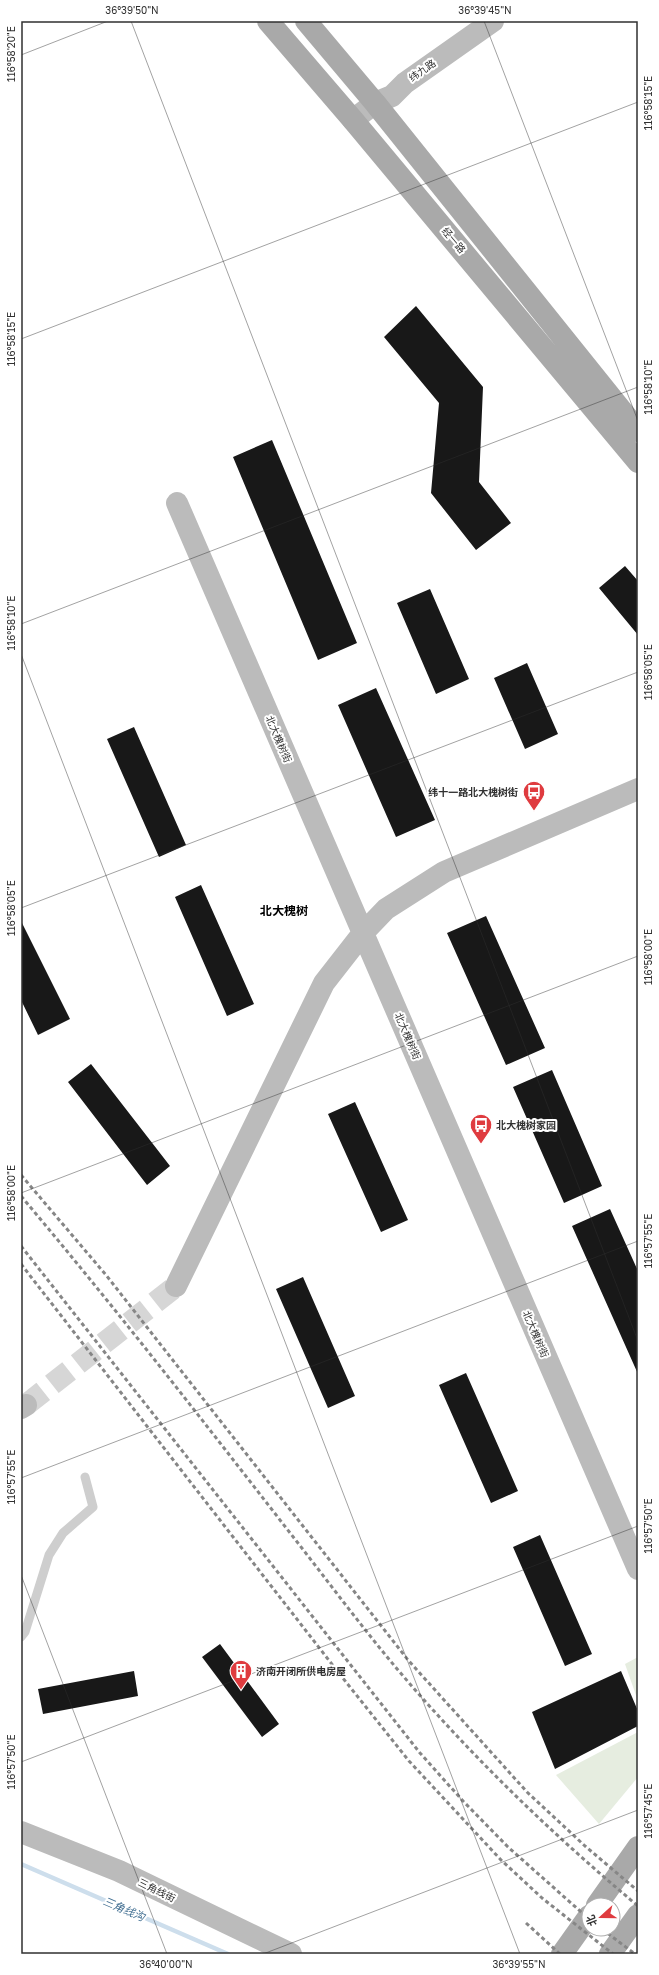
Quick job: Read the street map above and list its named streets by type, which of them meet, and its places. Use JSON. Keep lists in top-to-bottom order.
{
  "streets": {
    "main road": ["经一路"],
    "street": ["纬九路", "北大槐树街", "三角线街"]
  },
  "crossings": [
    ["纬九路", "经一路"]
  ],
  "districts": ["北大槐树"],
  "water": ["三角线沟"],
  "places": {
    "bus stop": ["纬十一路北大槐树街", "北大槐树家园"],
    "building": ["济南开闭所供电房屋"]
  },
  "north": "left",
  "coordinates": [
    "36°39'50\"N",
    "36°39'45\"N",
    "116°58'20\"E",
    "116°58'15\"E",
    "116°58'10\"E",
    "116°58'05\"E",
    "116°58'00\"E",
    "116°57'55\"E",
    "116°57'50\"E",
    "116°57'45\"E",
    "36°40'00\"N",
    "36°39'55\"N"
  ]
}
